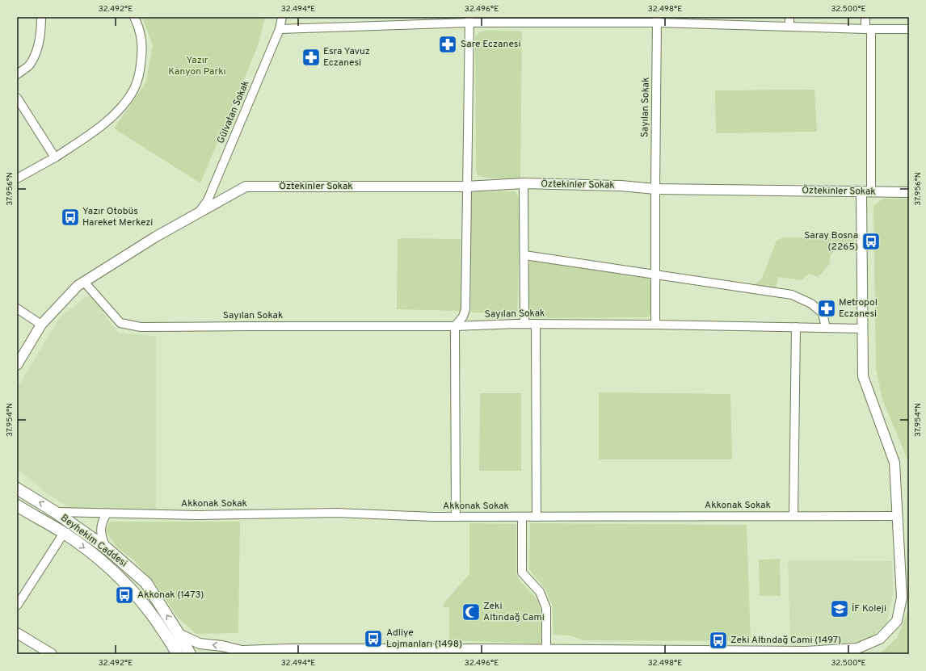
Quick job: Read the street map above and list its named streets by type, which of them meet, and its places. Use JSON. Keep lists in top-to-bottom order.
{
  "streets": {
    "main road": ["Beyhekim Caddesi"],
    "street": [
      "Sayılan Sokak",
      "Gülvatan Sokak",
      "Öztekinler Sokak",
      "Akkonak Sokak"
    ]
  },
  "crossings": [
    ["Sayılan Sokak", "Öztekinler Sokak"],
    ["Gülvatan Sokak", "Öztekinler Sokak"],
    ["Akkonak Sokak", "Beyhekim Caddesi"]
  ],
  "parks": ["Yazır Kanyon Parkı"],
  "places": {
    "pharmacy": ["Sare Eczanesi", "Esra Yavuz Eczanesi", "Metropol Eczanesi"],
    "bus stop": [
      "Yazır Otobüs Hareket Merkezi",
      "Saray Bosna (2265)",
      "Akkonak (1473)",
      "Adliye Lojmanları (1498)",
      "Zeki Altındağ Cami (1497)"
    ],
    "school or university": ["İF Koleji"],
    "mosque": ["Zeki Altındağ Cami"]
  },
  "coordinates": [
    "32.492°E",
    "32.494°E",
    "32.496°E",
    "32.498°E",
    "32.500°E",
    "37.956°N",
    "37.954°N"
  ]
}
